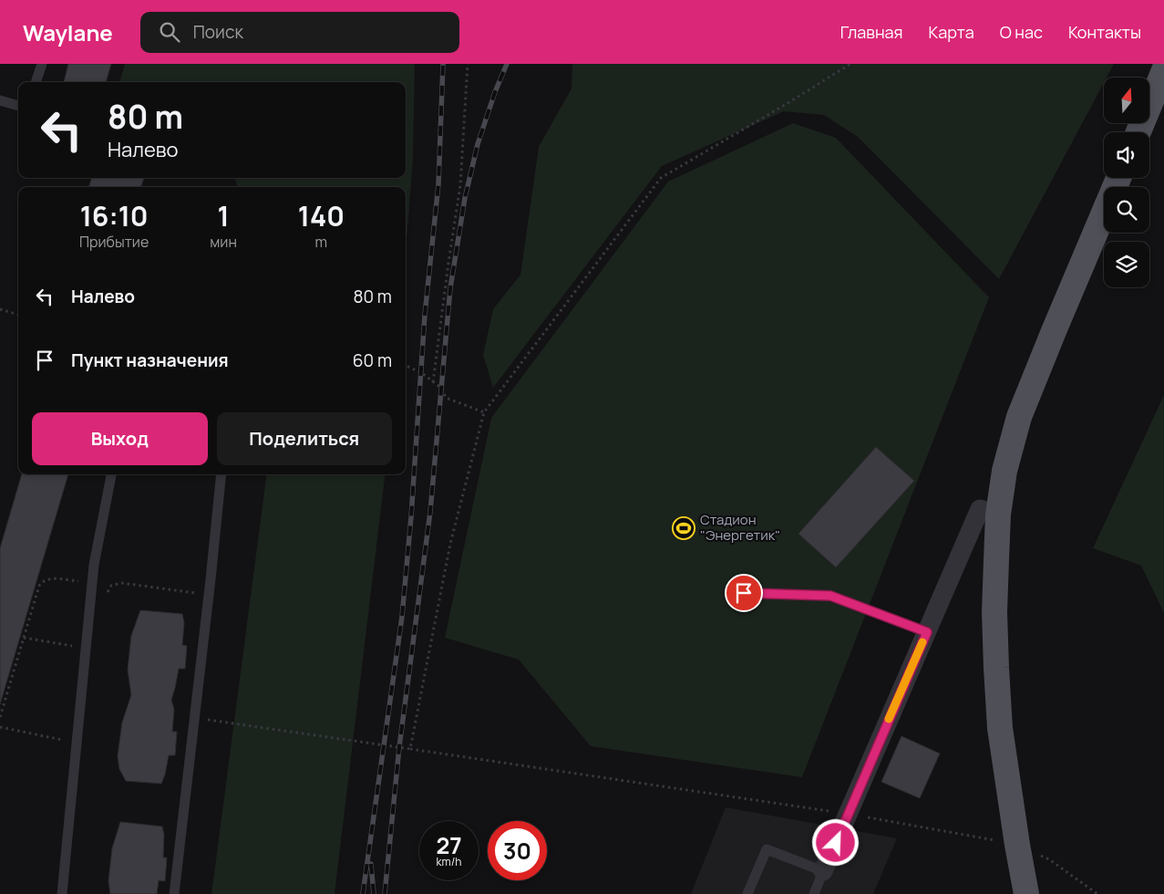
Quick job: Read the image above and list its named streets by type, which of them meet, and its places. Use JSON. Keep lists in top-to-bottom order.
{
  "places": {
    "sports": ["Стадион \"Энергетик\""]
  },
  "north": "top",
  "page": {
    "header": "Waylane",
    "search": "Поиск",
    "nav": [
      "Главная",
      "Карта",
      "О нас",
      "Контакты"
    ],
    "turn": ["80 m", "Налево"],
    "eta": [
      "16:10",
      "Прибытие",
      "1",
      "мин",
      "140",
      "m"
    ],
    "list": [
      {
        "name": "Налево",
        "value": "80 m"
      },
      {
        "name": "Пункт назначения",
        "value": "60 m"
      }
    ],
    "buttons": ["Выход", "Поделиться"],
    "speed": "27 km/h",
    "limit": "30"
  }
}
